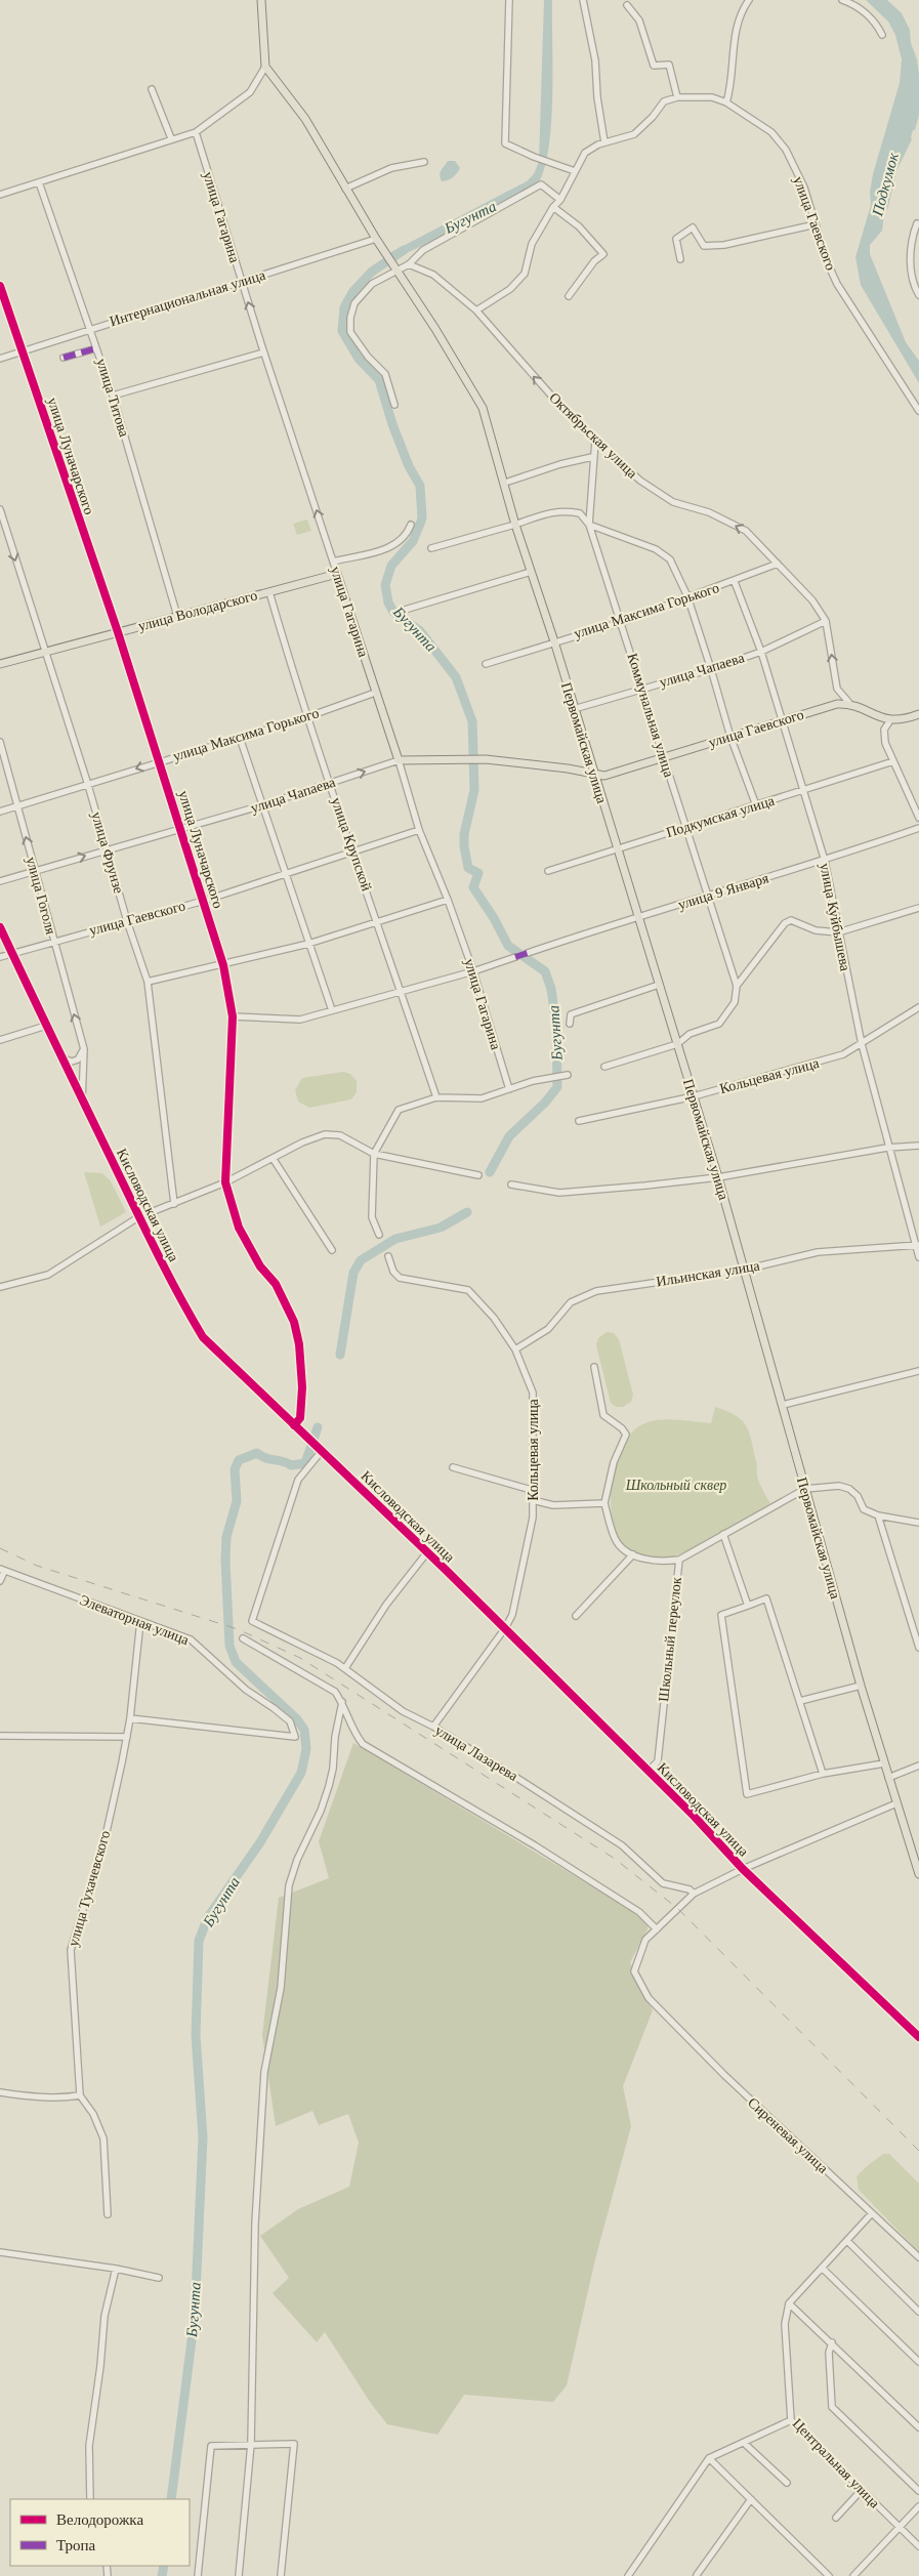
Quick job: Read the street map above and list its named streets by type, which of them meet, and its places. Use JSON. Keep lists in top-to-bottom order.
{
  "streets": {
    "main road": [
      "улица Гагарина",
      "улица Гаевского",
      "улица Володарского",
      "улица Чапаева",
      "Первомайская улица"
    ],
    "street": [
      "Интернациональная улица",
      "улица Титова",
      "Октябрьская улица",
      "улица Луначарского",
      "улица Максима Горького",
      "Коммунальная улица",
      "Подкумская улица",
      "улица Крупской",
      "улица Фрунзе",
      "улица 9 Января",
      "улица Гоголя",
      "улица Куйбышева",
      "Кольцевая улица",
      "Кисловодская улица",
      "Ильинская улица",
      "Элеваторная улица",
      "Школьный переулок",
      "улица Лазарева",
      "улица Тухачевского",
      "Сиреневая улица",
      "Центральная улица"
    ]
  },
  "crossings": [
    ["улица Гагарина", "улица Гаевского"],
    ["улица Гагарина", "Интернациональная улица"],
    ["улица Гагарина", "улица Володарского"],
    ["улица Гагарина", "улица Максима Горького"],
    ["улица Гагарина", "улица Чапаева"],
    ["улица Гаевского", "Октябрьская улица"],
    ["улица Гаевского", "улица Луначарского"],
    ["улица Гаевского", "улица Чапаева"],
    ["улица Гаевского", "Коммунальная улица"],
    ["улица Гаевского", "Первомайская улица"],
    ["улица Гаевского", "улица Крупской"],
    ["улица Гаевского", "улица Фрунзе"],
    ["улица Гаевского", "улица Гоголя"],
    ["улица Гаевского", "улица Куйбышева"],
    ["улица Гаевского", "Кисловодская улица"],
    ["Интернациональная улица", "улица Титова"],
    ["Интернациональная улица", "улица Луначарского"],
    ["улица Титова", "улица Володарского"],
    ["Октябрьская улица", "улица Максима Горького"],
    ["Октябрьская улица", "улица Чапаева"],
    ["Октябрьская улица", "Коммунальная улица"],
    ["улица Луначарского", "улица Володарского"],
    ["улица Луначарского", "улица Максима Горького"],
    ["улица Луначарского", "улица Чапаева"],
    ["улица Луначарского", "Кисловодская улица"],
    ["улица Володарского", "улица Крупской"],
    ["улица Володарского", "улица Фрунзе"],
    ["улица Максима Горького", "Коммунальная улица"],
    ["улица Максима Горького", "Первомайская улица"],
    ["улица Максима Горького", "улица Крупской"],
    ["улица Максима Горького", "улица Фрунзе"],
    ["улица Максима Горького", "улица Гоголя"],
    ["улица Максима Горького", "улица Куйбышева"],
    ["улица Чапаева", "Коммунальная улица"],
    ["улица Чапаева", "Первомайская улица"],
    ["улица Чапаева", "улица Крупской"],
    ["улица Чапаева", "улица Фрунзе"],
    ["улица Чапаева", "улица Гоголя"],
    ["улица Чапаева", "улица Куйбышева"],
    ["Коммунальная улица", "Подкумская улица"],
    ["Коммунальная улица", "улица 9 Января"],
    ["Первомайская улица", "Подкумская улица"],
    ["Первомайская улица", "улица 9 Января"],
    ["Первомайская улица", "Кольцевая улица"],
    ["Первомайская улица", "Ильинская улица"],
    ["Первомайская улица", "Школьный переулок"],
    ["Подкумская улица", "улица Куйбышева"],
    ["улица 9 Января", "улица Куйбышева"],
    ["улица Гоголя", "Кисловодская улица"],
    ["улица Куйбышева", "Кольцевая улица"],
    ["улица Куйбышева", "Ильинская улица"],
    ["Кольцевая улица", "Кисловодская улица"],
    ["Кольцевая улица", "Ильинская улица"],
    ["Кольцевая улица", "улица Лазарева"],
    ["Кисловодская улица", "Школьный переулок"],
    ["Кисловодская улица", "улица Лазарева"],
    ["Элеваторная улица", "улица Тухачевского"]
  ],
  "one_way": ["Октябрьская улица", "улица Гоголя"],
  "water": ["Подкумок", "Бугунта"],
  "parks": ["Школьный сквер"],
  "legend": ["Велодорожка", "Тропа"]
}
